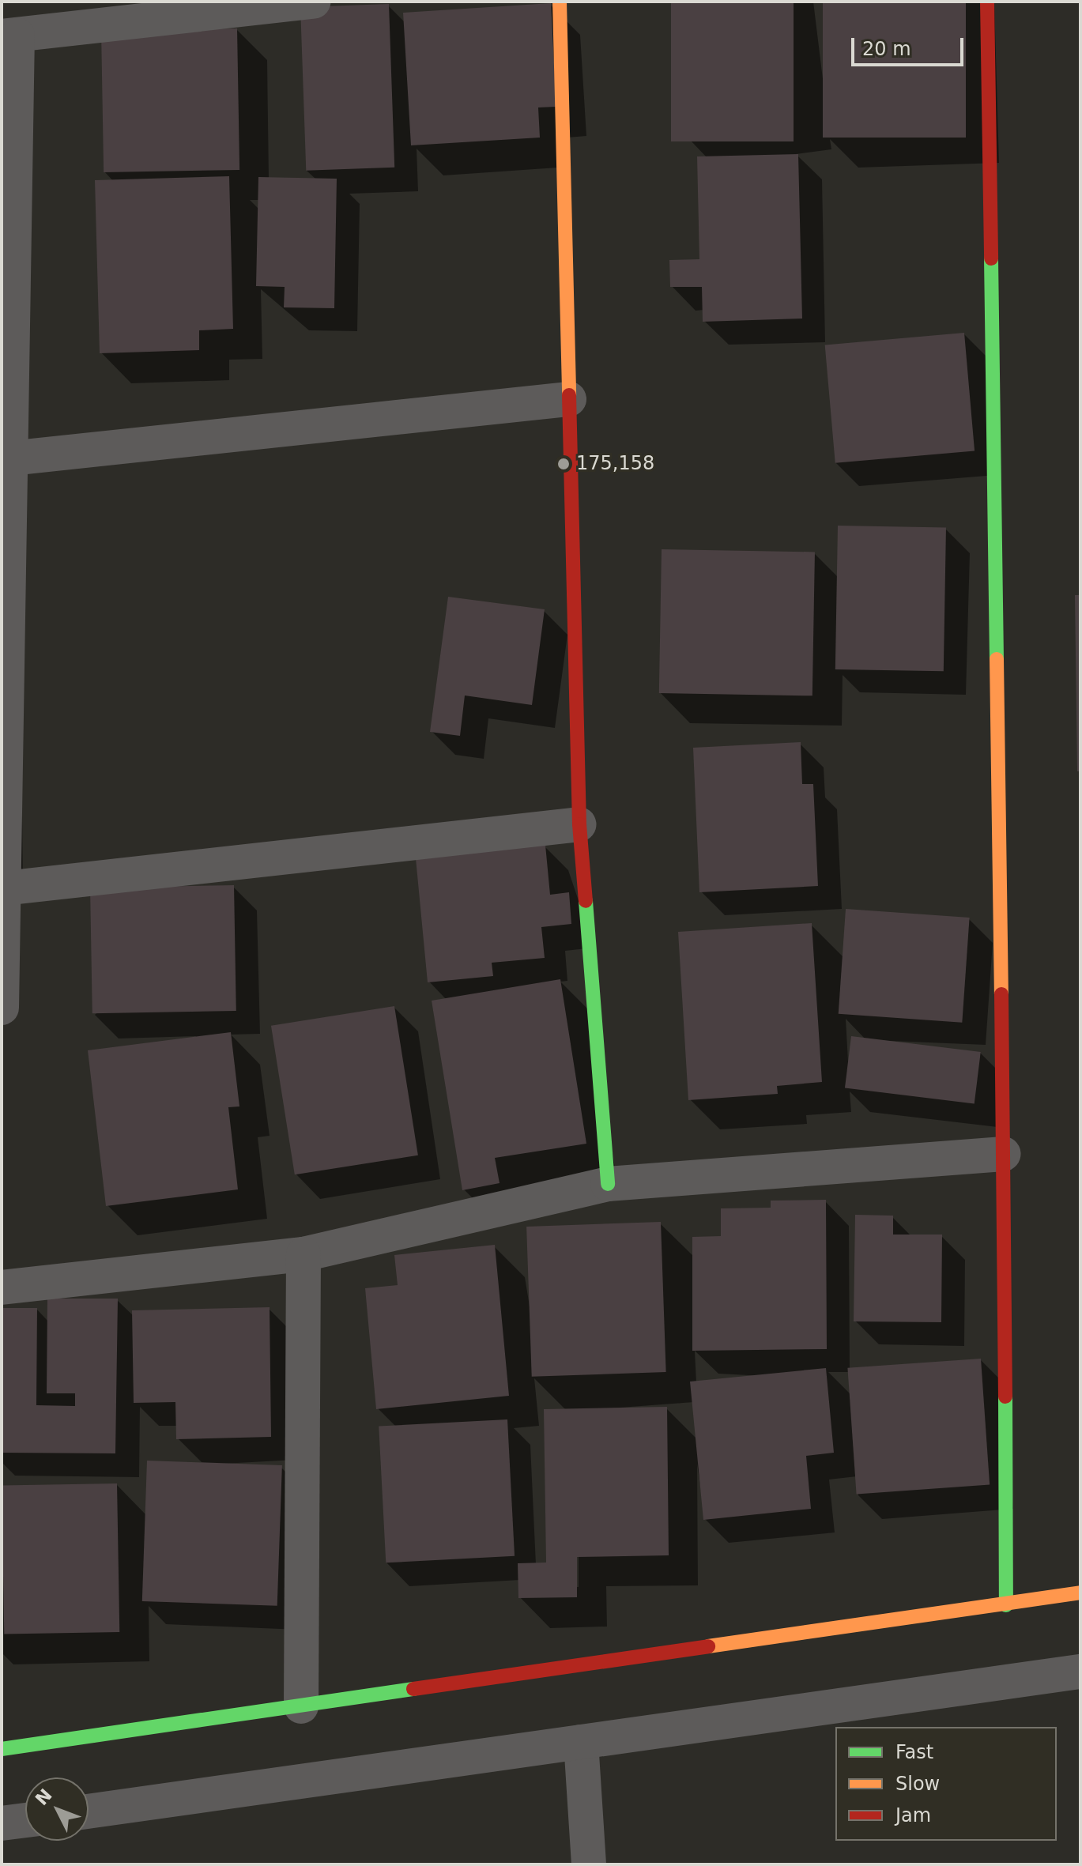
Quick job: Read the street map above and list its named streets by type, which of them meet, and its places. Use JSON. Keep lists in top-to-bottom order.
{
  "places": ["175,158"],
  "legend": ["Fast", "Slow", "Jam"],
  "scale_bar": "20 m",
  "north": "top left"
}
